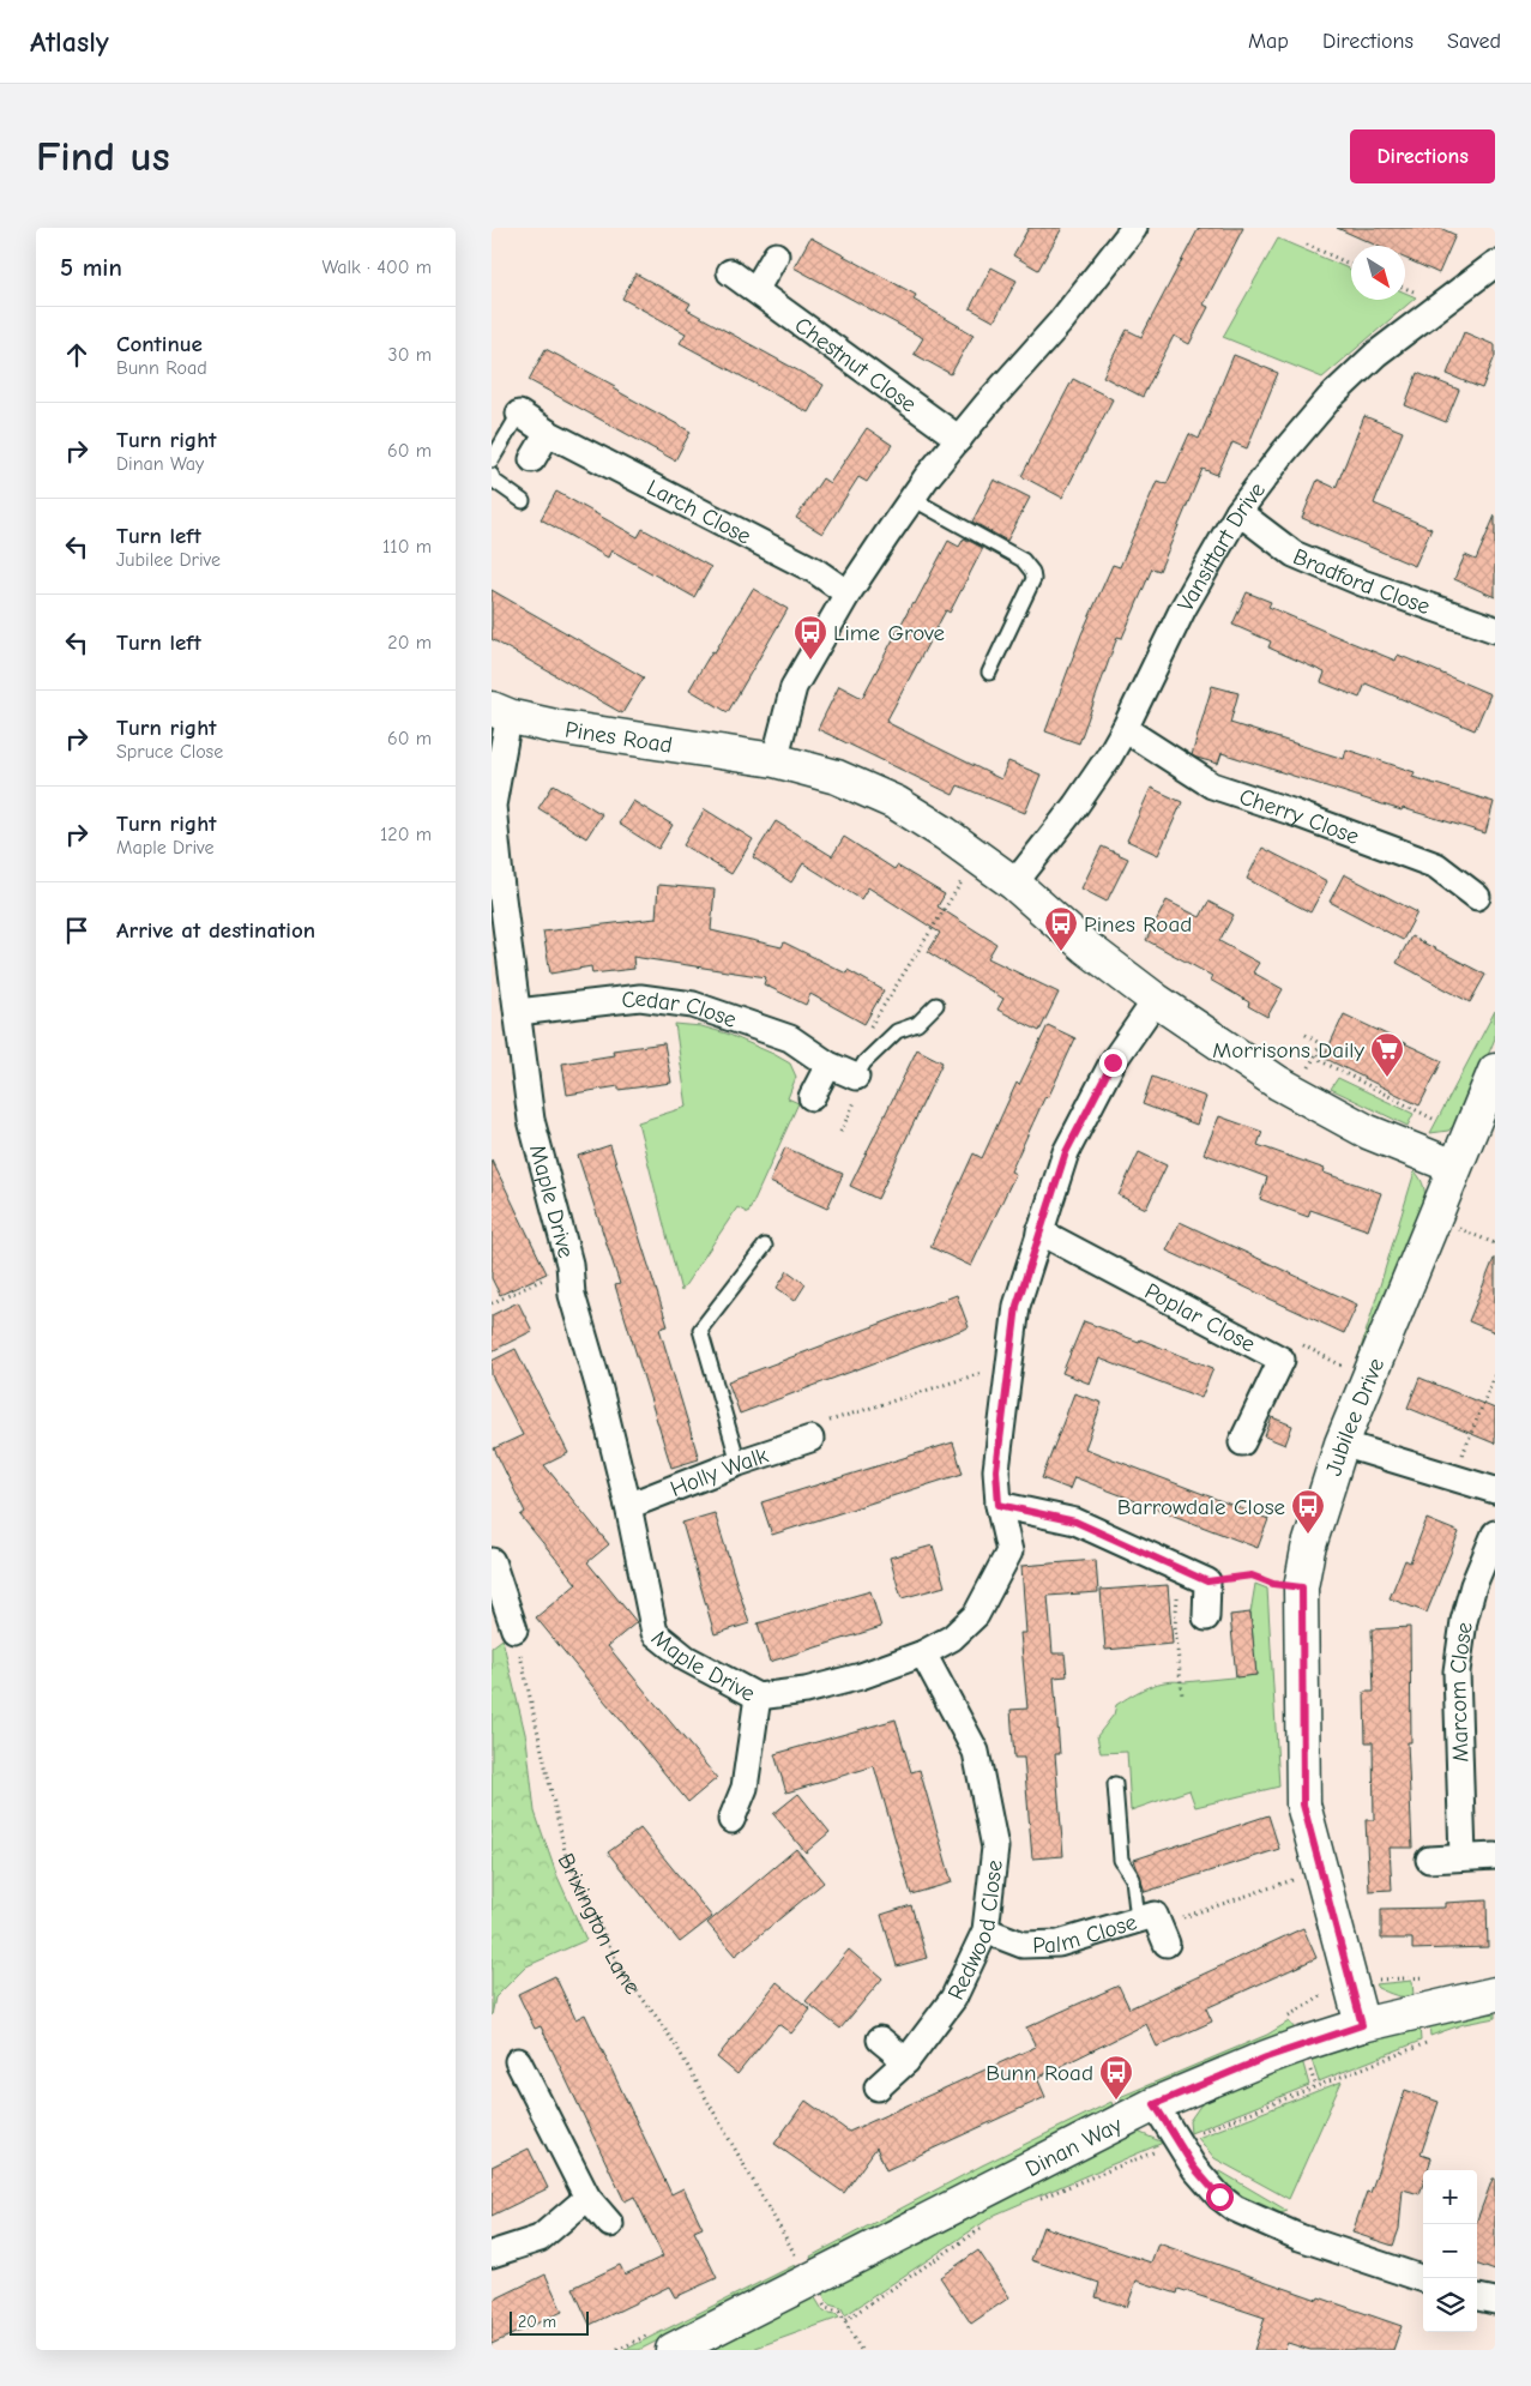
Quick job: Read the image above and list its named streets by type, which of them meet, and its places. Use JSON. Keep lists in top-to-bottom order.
{
  "streets": {
    "street": [
      "Chestnut Close",
      "Larch Close",
      "Vansittart Drive",
      "Bradford Close",
      "Pines Road",
      "Cherry Close",
      "Cedar Close",
      "Maple Drive",
      "Poplar Close",
      "Jubilee Drive",
      "Holly Walk",
      "Marcom Close",
      "Redwood Close",
      "Palm Close",
      "Dinan Way"
    ],
    "path": ["Brixington Lane"]
  },
  "crossings": [
    ["Vansittart Drive", "Bradford Close"],
    ["Vansittart Drive", "Pines Road"],
    ["Vansittart Drive", "Cherry Close"],
    ["Pines Road", "Maple Drive"],
    ["Pines Road", "Jubilee Drive"],
    ["Cedar Close", "Maple Drive"],
    ["Maple Drive", "Poplar Close"],
    ["Maple Drive", "Holly Walk"],
    ["Maple Drive", "Redwood Close"],
    ["Jubilee Drive", "Dinan Way"],
    ["Redwood Close", "Palm Close"]
  ],
  "places": {
    "bus stop": [
      "Lime Grove",
      "Pines Road",
      "Barrowdale Close",
      "Bunn Road"
    ],
    "supermarket": ["Morrisons Daily"]
  },
  "scale_bar": "20 m",
  "north": "bottom right",
  "page": {
    "header": "Atlasly",
    "nav": ["Map", "Directions", "Saved"],
    "buttons": "Directions",
    "title": "Find us",
    "heading": ["5 min", "Walk · 400 m"],
    "list": [
      ["Continue", "Bunn Road", "30 m"],
      ["Turn right", "Dinan Way", "60 m"],
      ["Turn left", "Jubilee Drive", "110 m"],
      ["Turn left", "20 m"],
      ["Turn right", "Spruce Close", "60 m"],
      ["Turn right", "Maple Drive", "120 m"],
      "Arrive at destination"
    ],
    "map_buttons": ["+", "−"],
    "scale": "20 m"
  }
}
